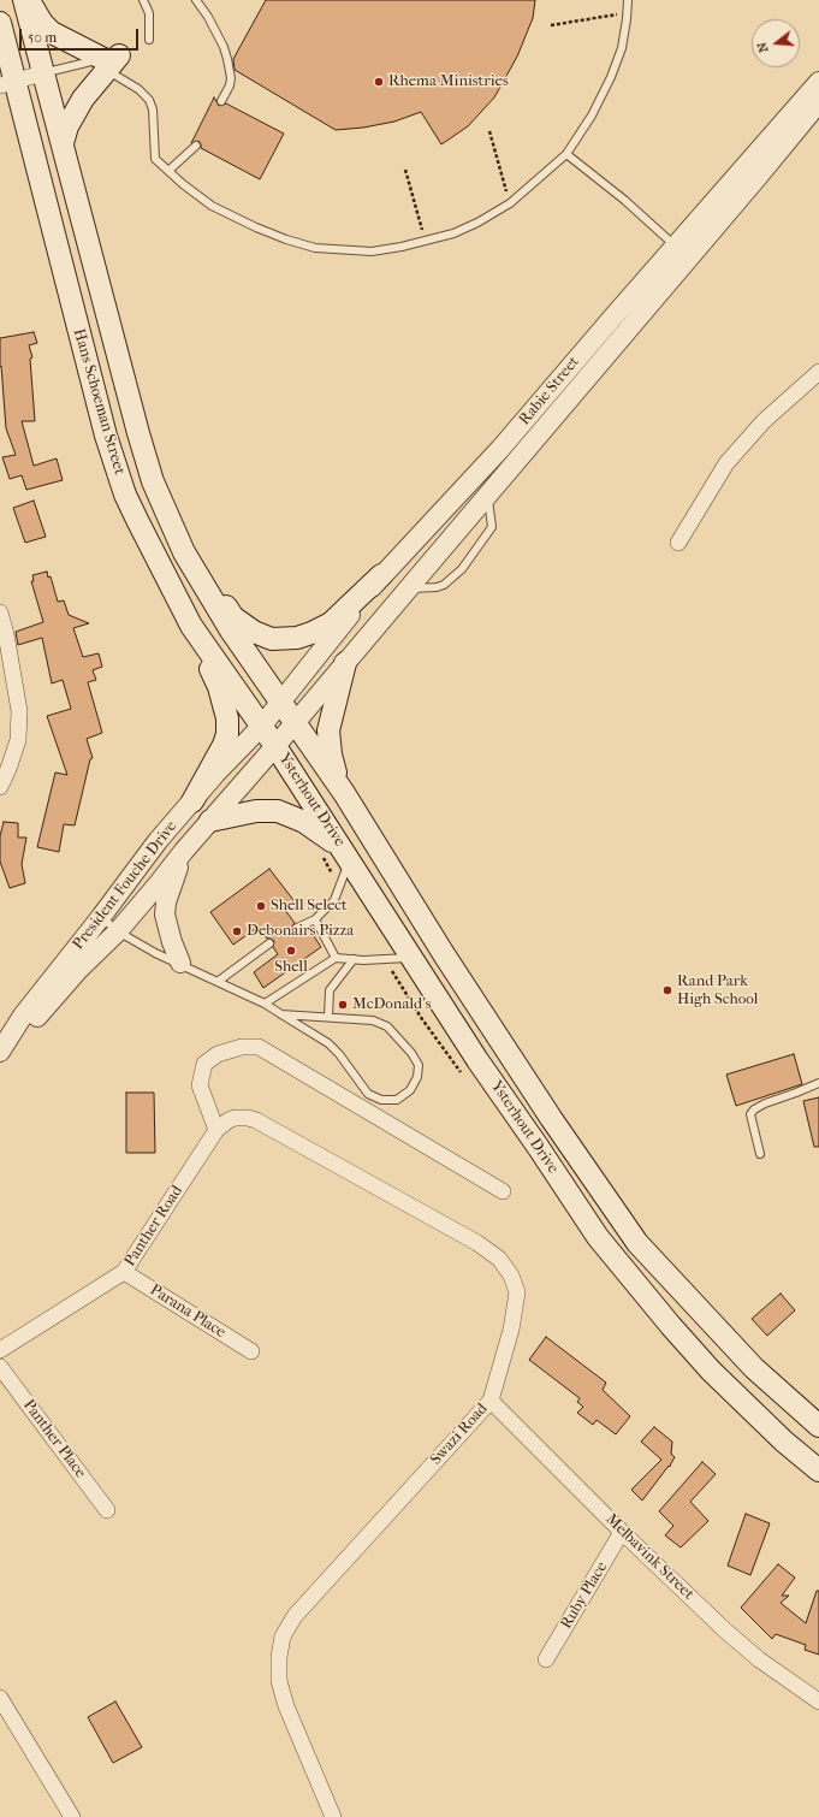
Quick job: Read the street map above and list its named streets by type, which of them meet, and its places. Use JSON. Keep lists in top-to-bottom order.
{
  "streets": {
    "main road": ["Hans Schoeman Street", "Ysterhout Drive"],
    "street": [
      "Rabie Street",
      "President Fouche Drive",
      "Panther Road",
      "Parana Place",
      "Swazi Road",
      "Panther Place",
      "Melbavink Street",
      "Ruby Place"
    ]
  },
  "crossings": [
    ["Rabie Street", "Hans Schoeman Street"],
    ["Rabie Street", "Ysterhout Drive"],
    ["Rabie Street", "President Fouche Drive"],
    ["Hans Schoeman Street", "Ysterhout Drive"],
    ["Hans Schoeman Street", "President Fouche Drive"],
    ["Ysterhout Drive", "President Fouche Drive"],
    ["Panther Road", "Parana Place"],
    ["Panther Road", "Swazi Road"],
    ["Swazi Road", "Melbavink Street"],
    ["Melbavink Street", "Ruby Place"]
  ],
  "places": [
    "Rhema Ministries",
    "Shell Select",
    "Debonairs Pizza",
    "Shell",
    "Rand Park High School",
    "McDonald's"
  ],
  "scale_bar": "50 m",
  "north": "left"
}
